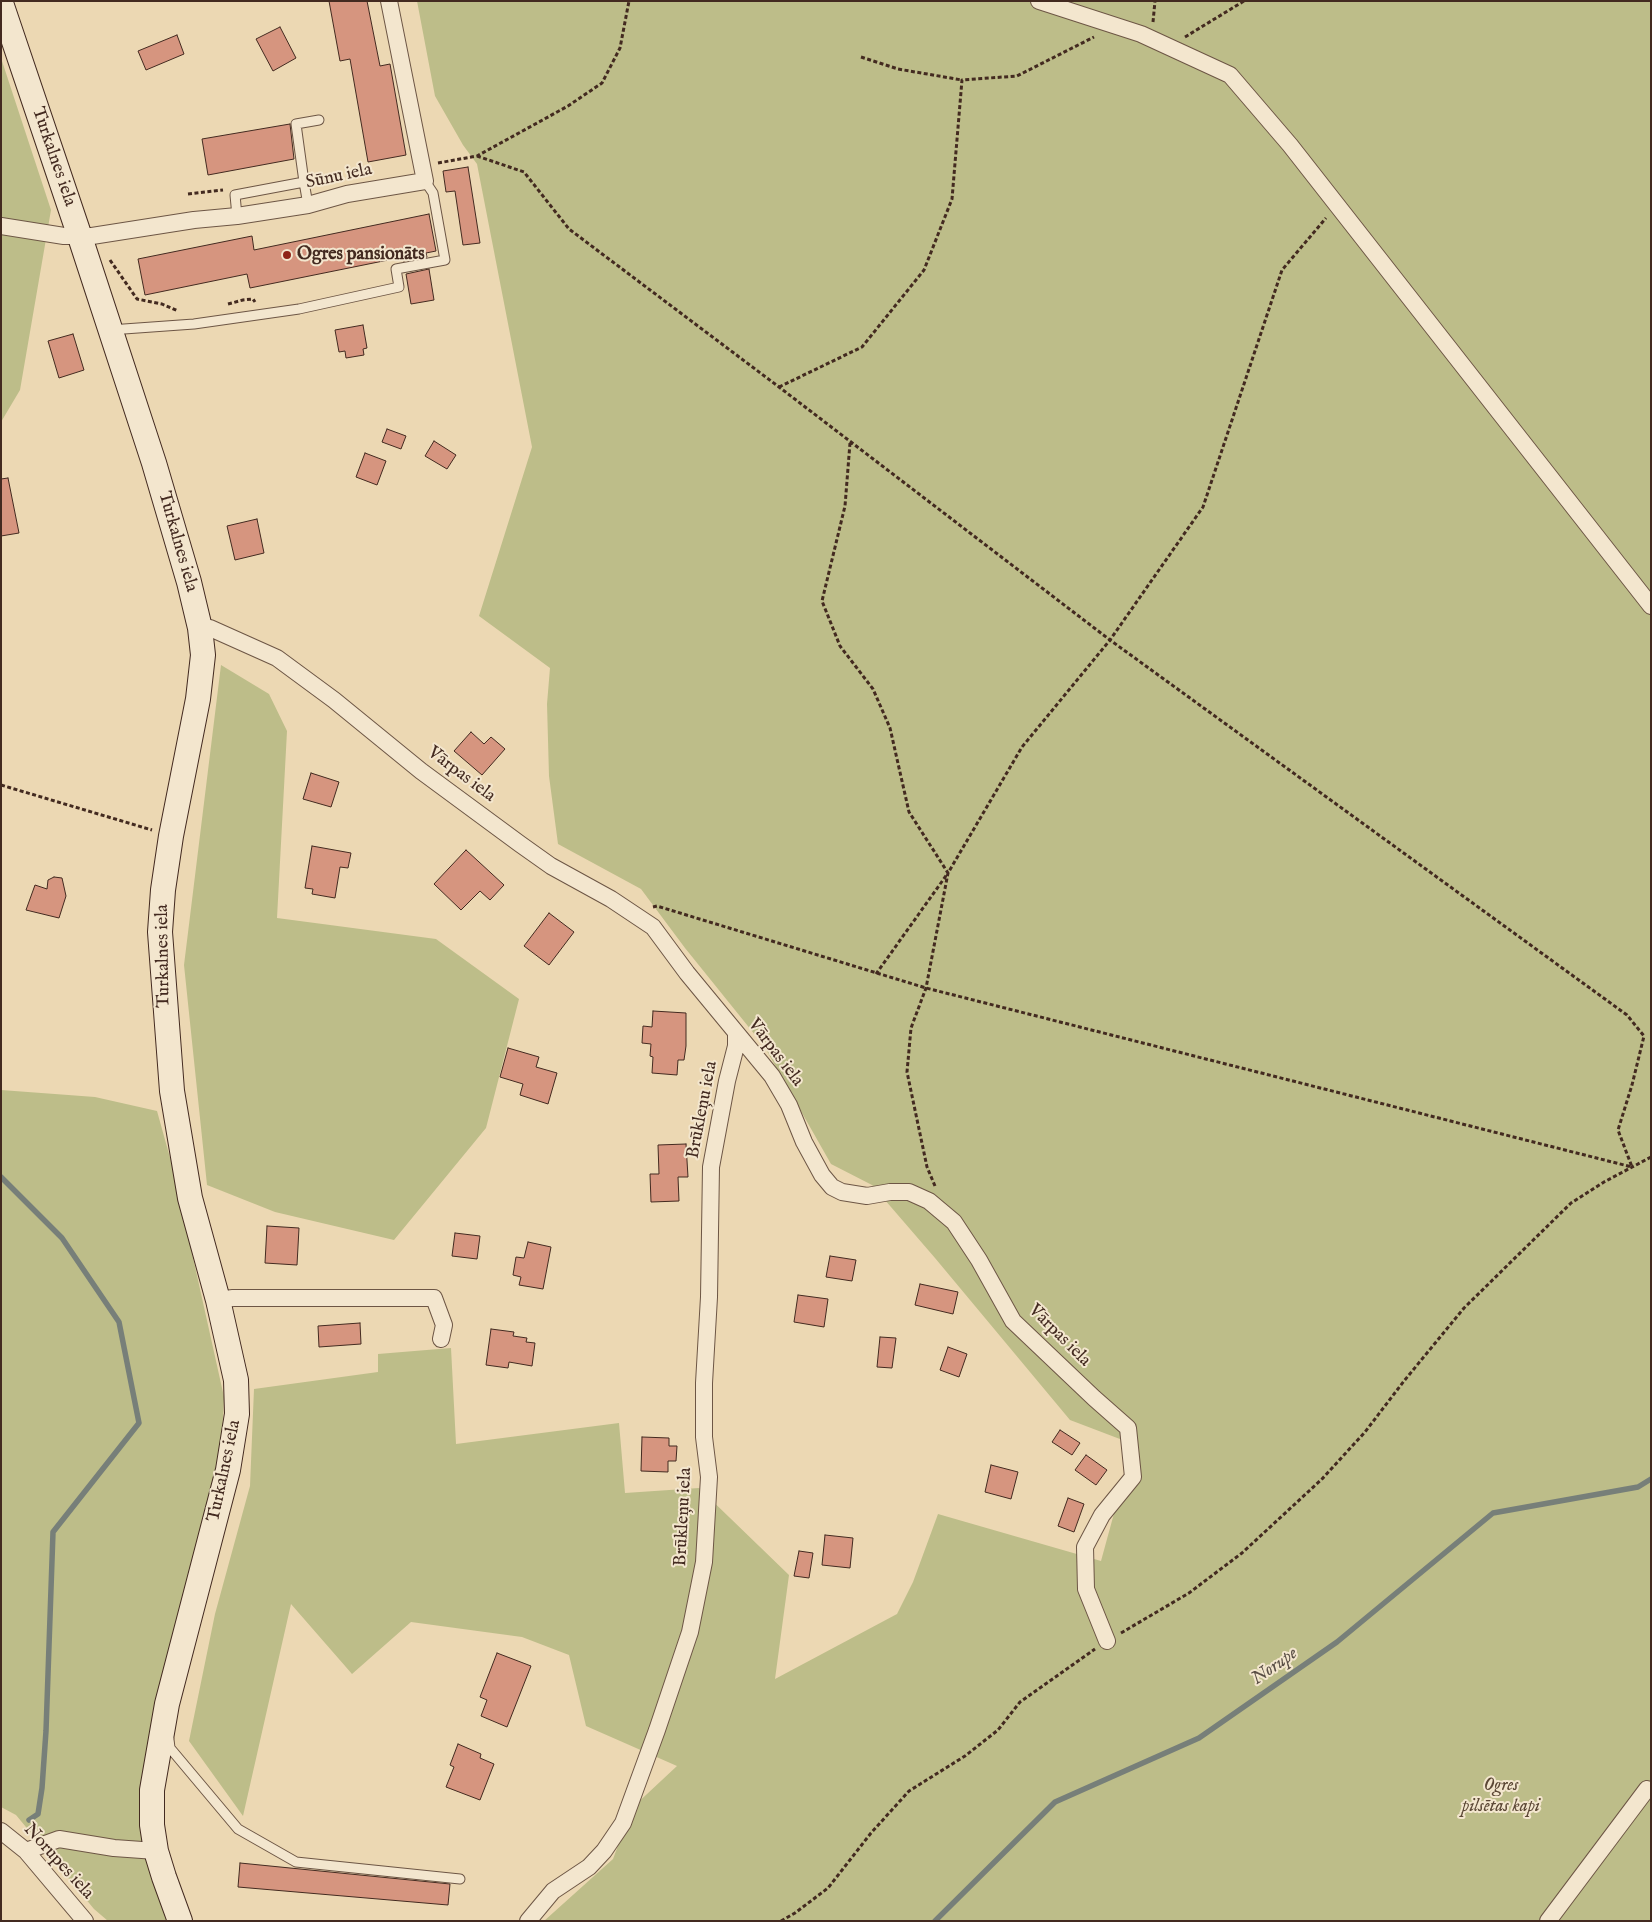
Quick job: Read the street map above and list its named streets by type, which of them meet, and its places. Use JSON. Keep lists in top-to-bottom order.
{
  "streets": {
    "main road": ["Turkalnes iela"],
    "street": [
      "Sūnu iela",
      "Vārpas iela",
      "Brūkleņu iela",
      "Norupes iela"
    ]
  },
  "crossings": [
    ["Turkalnes iela", "Sūnu iela"],
    ["Turkalnes iela", "Vārpas iela"],
    ["Vārpas iela", "Brūkleņu iela"]
  ],
  "water": ["Norupe"],
  "parks": ["Ogres pilsētas kapi"],
  "places": ["Ogres pansionāts"]
}
